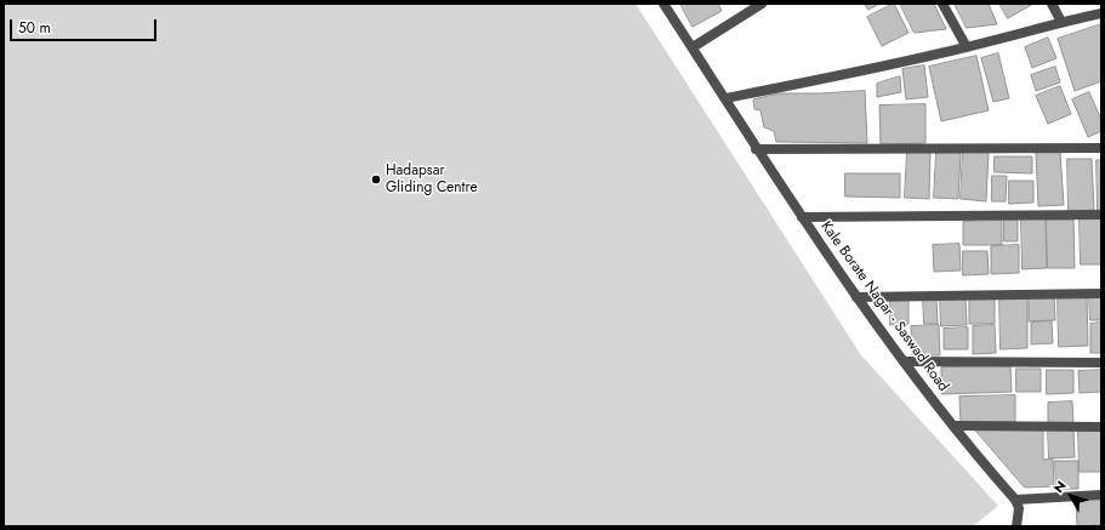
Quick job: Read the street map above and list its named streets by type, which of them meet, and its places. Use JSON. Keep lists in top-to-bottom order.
{
  "streets": {
    "street": ["Kale Borate Nagar - Saswad Road"]
  },
  "places": ["Hadapsar Gliding Centre"],
  "scale_bar": "50 m",
  "north": "top left"
}
